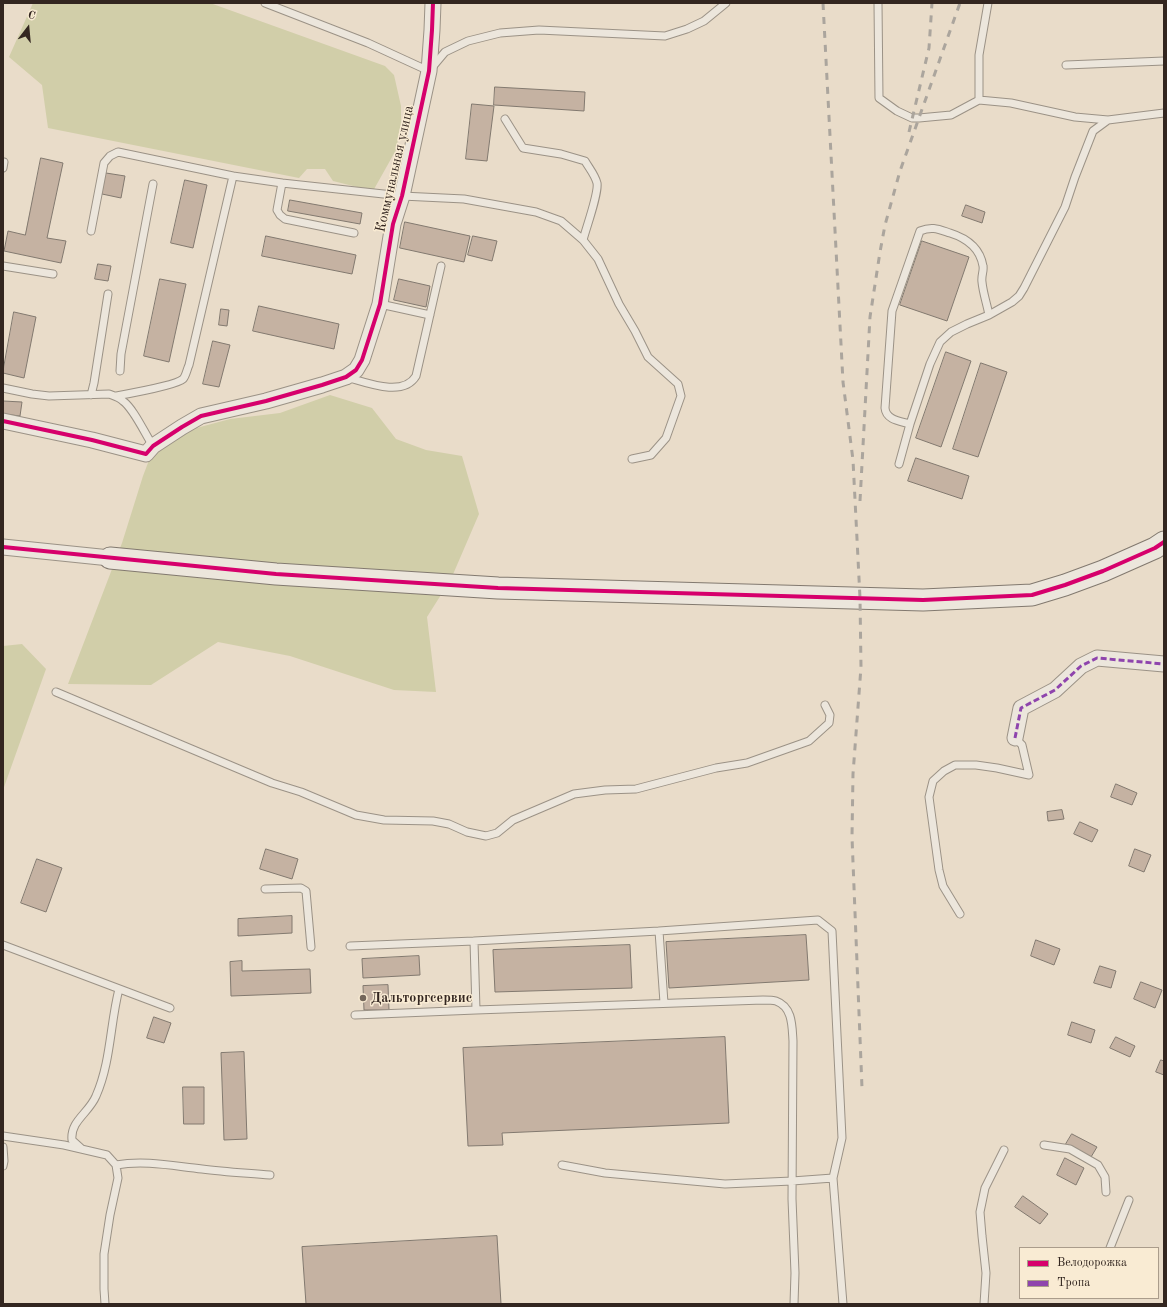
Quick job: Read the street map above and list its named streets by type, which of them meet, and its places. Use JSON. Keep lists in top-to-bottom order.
{
  "streets": {
    "street": ["Коммунальная улица"]
  },
  "places": ["Дальторгсервис"],
  "legend": ["Велодорожка", "Тропа"],
  "north": "top"
}
